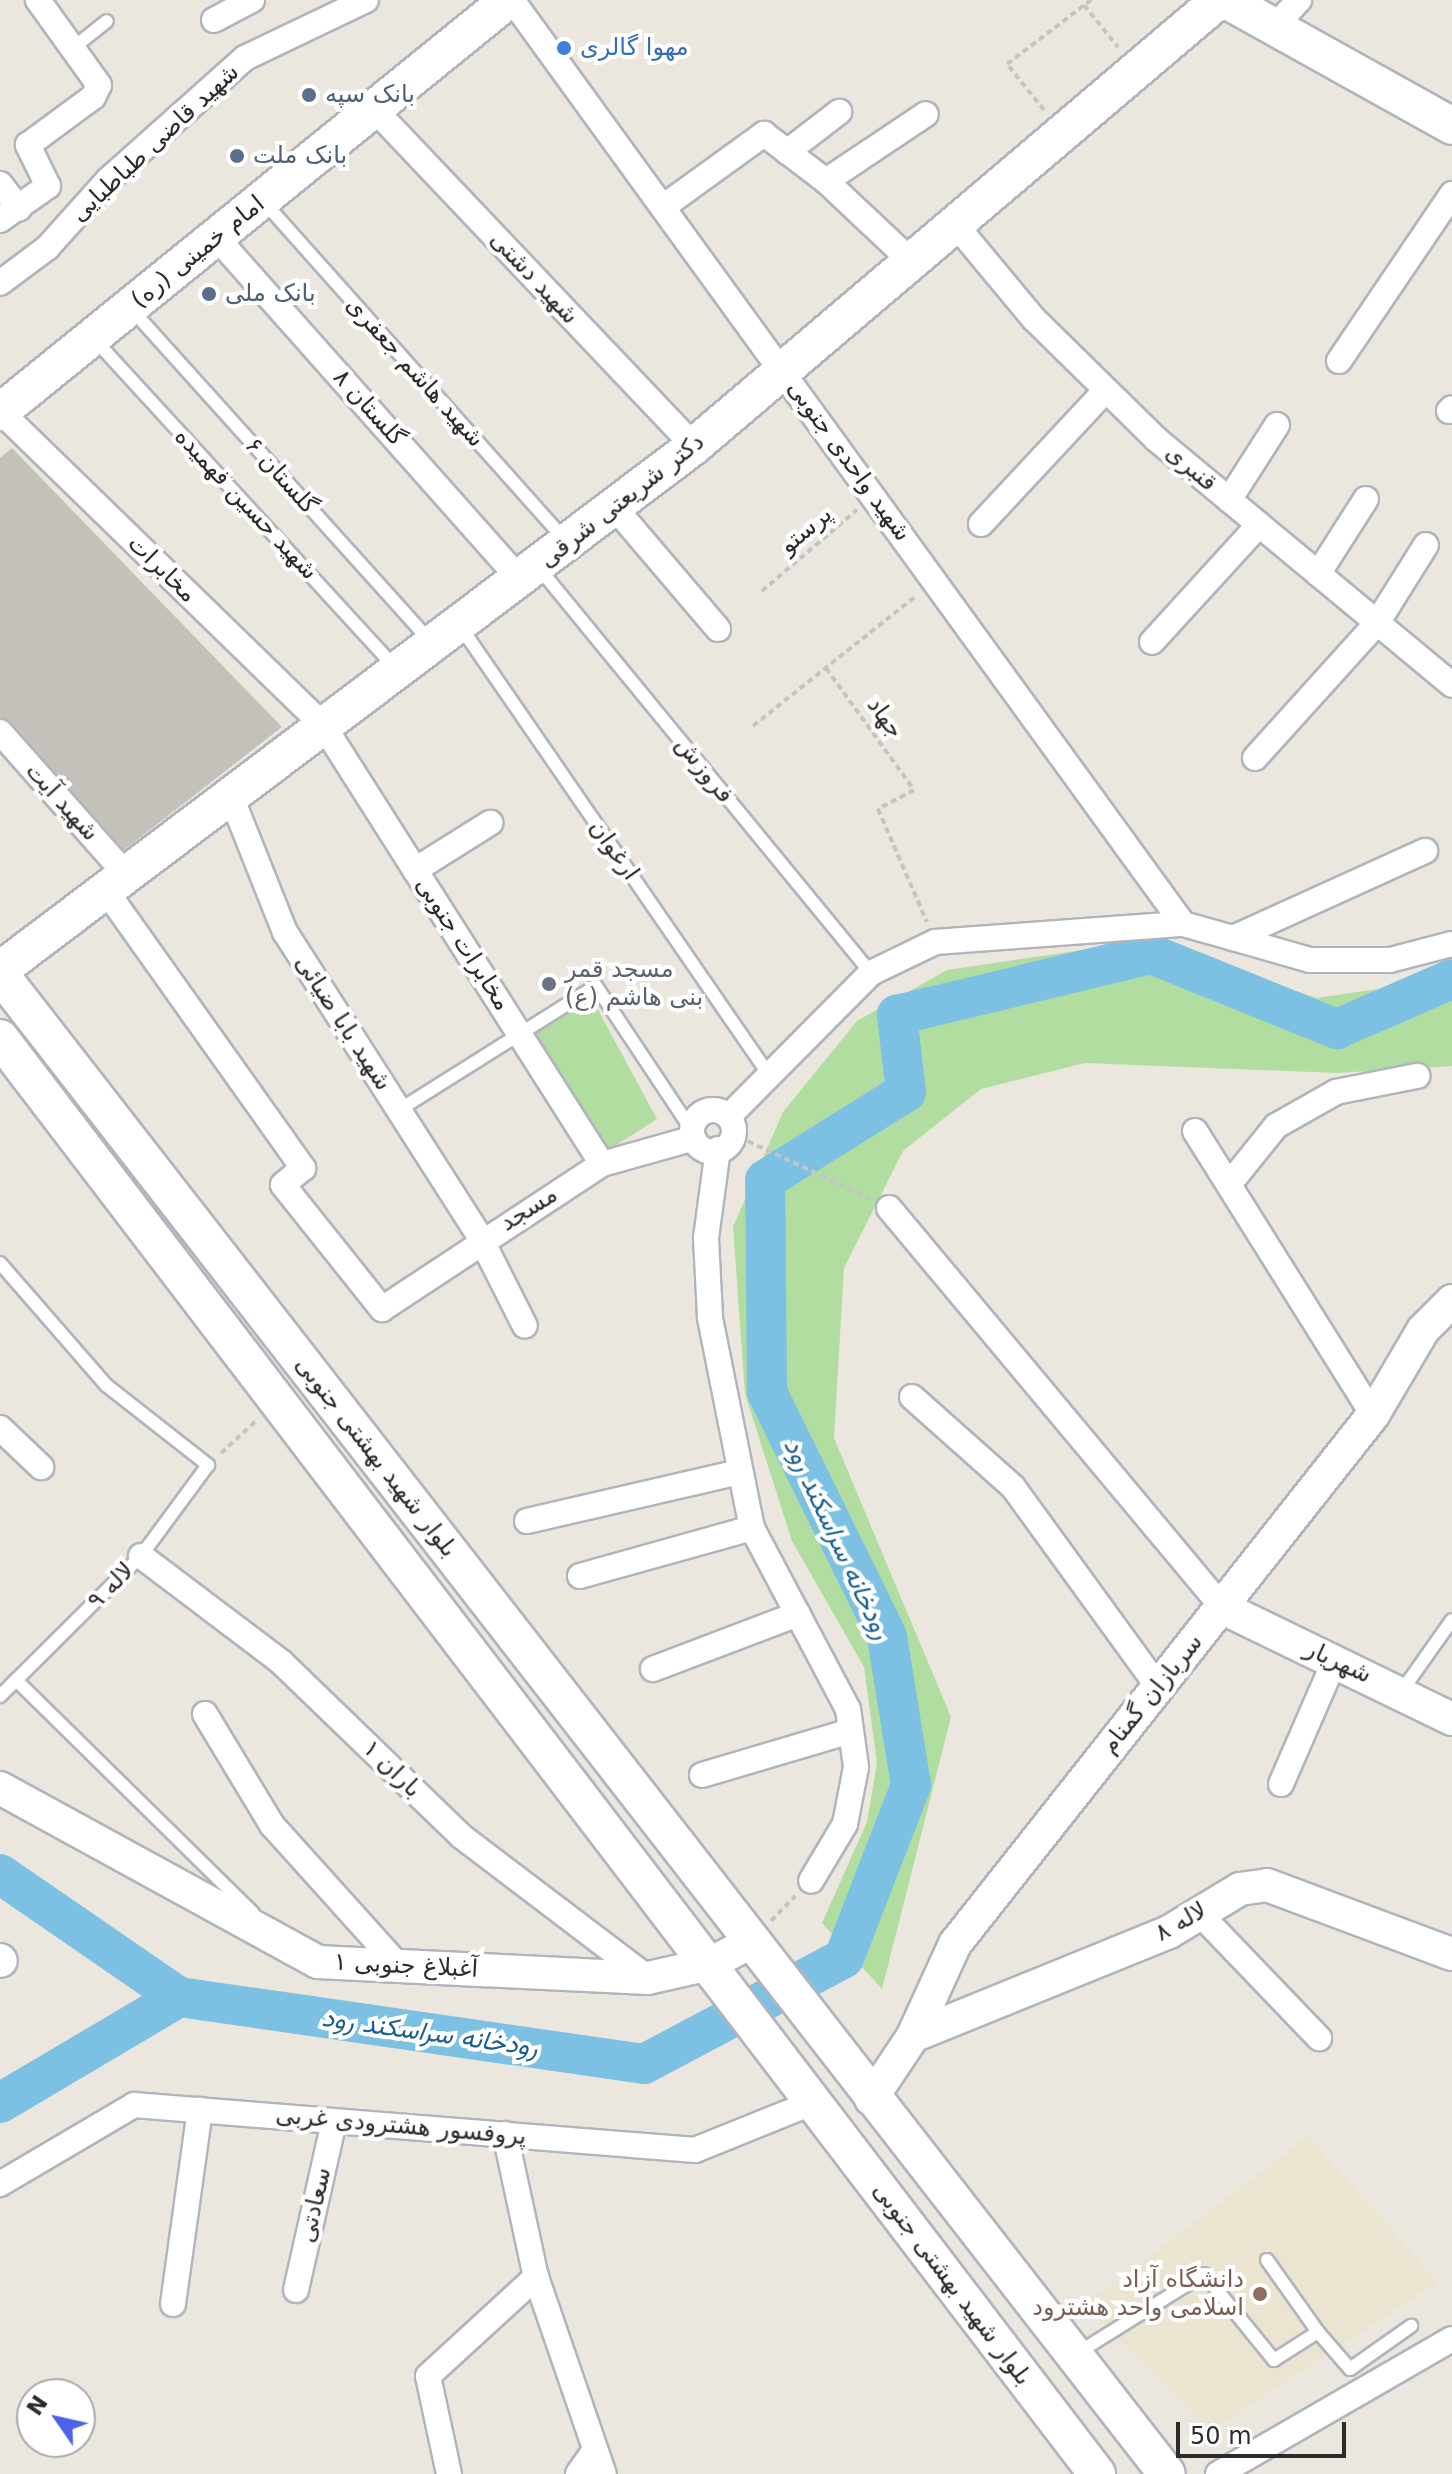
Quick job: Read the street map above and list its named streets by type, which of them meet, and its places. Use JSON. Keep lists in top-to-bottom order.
{
  "streets": {
    "main road": ["امام خمینی (ره)", "دکتر شریعتی شرقی", "بلوار شهید بهشتی جنوبی"],
    "street": [
      "شهید قاضی طباطبایی",
      "شهید دشتی",
      "گلستان ۸",
      "شهید واحدی جنوبی",
      "قنبری",
      "مخابرات",
      "شهید آیت",
      "مخابرات جنوبی",
      "شهيد بابا ضيائی",
      "مسجد",
      "شهریار",
      "سربازان گمنام",
      "باران ۱",
      "لاله ۸",
      "آغبلاغ جنوبی ۱",
      "پروفسور هشترودی غربی",
      "سعادتی"
    ],
    "lane": [
      "شهيد هاشم جعفری",
      "گلستان ۶",
      "شهيد حسین فهمیده",
      "فروزش",
      "ارغوان",
      "لاله ۹"
    ],
    "path": ["پرستو", "جهاد"]
  },
  "crossings": [
    ["امام خمینی (ره)", "شهید دشتی"],
    ["امام خمینی (ره)", "شهيد هاشم جعفری"],
    ["امام خمینی (ره)", "گلستان ۸"],
    ["امام خمینی (ره)", "شهید واحدی جنوبی"],
    ["امام خمینی (ره)", "گلستان ۶"],
    ["امام خمینی (ره)", "شهيد حسین فهمیده"],
    ["امام خمینی (ره)", "مخابرات"],
    ["شهید دشتی", "دکتر شریعتی شرقی"],
    ["شهيد هاشم جعفری", "دکتر شریعتی شرقی"],
    ["گلستان ۸", "دکتر شریعتی شرقی"],
    ["گلستان ۸", "فروزش"],
    ["شهید واحدی جنوبی", "دکتر شریعتی شرقی"],
    ["شهید واحدی جنوبی", "پرستو"],
    ["قنبری", "دکتر شریعتی شرقی"],
    ["گلستان ۶", "دکتر شریعتی شرقی"],
    ["گلستان ۶", "ارغوان"],
    ["دکتر شریعتی شرقی", "شهيد حسین فهمیده"],
    ["دکتر شریعتی شرقی", "مخابرات"],
    ["دکتر شریعتی شرقی", "فروزش"],
    ["دکتر شریعتی شرقی", "شهید آیت"],
    ["دکتر شریعتی شرقی", "ارغوان"],
    ["دکتر شریعتی شرقی", "مخابرات جنوبی"],
    ["دکتر شریعتی شرقی", "شهيد بابا ضيائی"],
    ["دکتر شریعتی شرقی", "بلوار شهید بهشتی جنوبی"],
    ["مخابرات", "مخابرات جنوبی"],
    ["شهید آیت", "مسجد"],
    ["مخابرات جنوبی", "مسجد"],
    ["شهيد بابا ضيائی", "مسجد"],
    ["بلوار شهید بهشتی جنوبی", "سربازان گمنام"],
    ["بلوار شهید بهشتی جنوبی", "آغبلاغ جنوبی ۱"],
    ["بلوار شهید بهشتی جنوبی", "پروفسور هشترودی غربی"],
    ["لاله ۹", "باران ۱"],
    ["شهریار", "سربازان گمنام"],
    ["سربازان گمنام", "لاله ۸"],
    ["باران ۱", "آغبلاغ جنوبی ۱"],
    ["پروفسور هشترودی غربی", "سعادتی"]
  ],
  "water": ["رودخانه سراسکند رود"],
  "places": [
    "مهوا گالری",
    "بانک سپه",
    "بانک ملت",
    "بانک ملی",
    "مسجد قمر بنی هاشم (ع)",
    "دانشگاه آزاد اسلامی واحد هشترود"
  ],
  "scale_bar": "50 m",
  "north": "top left"
}
